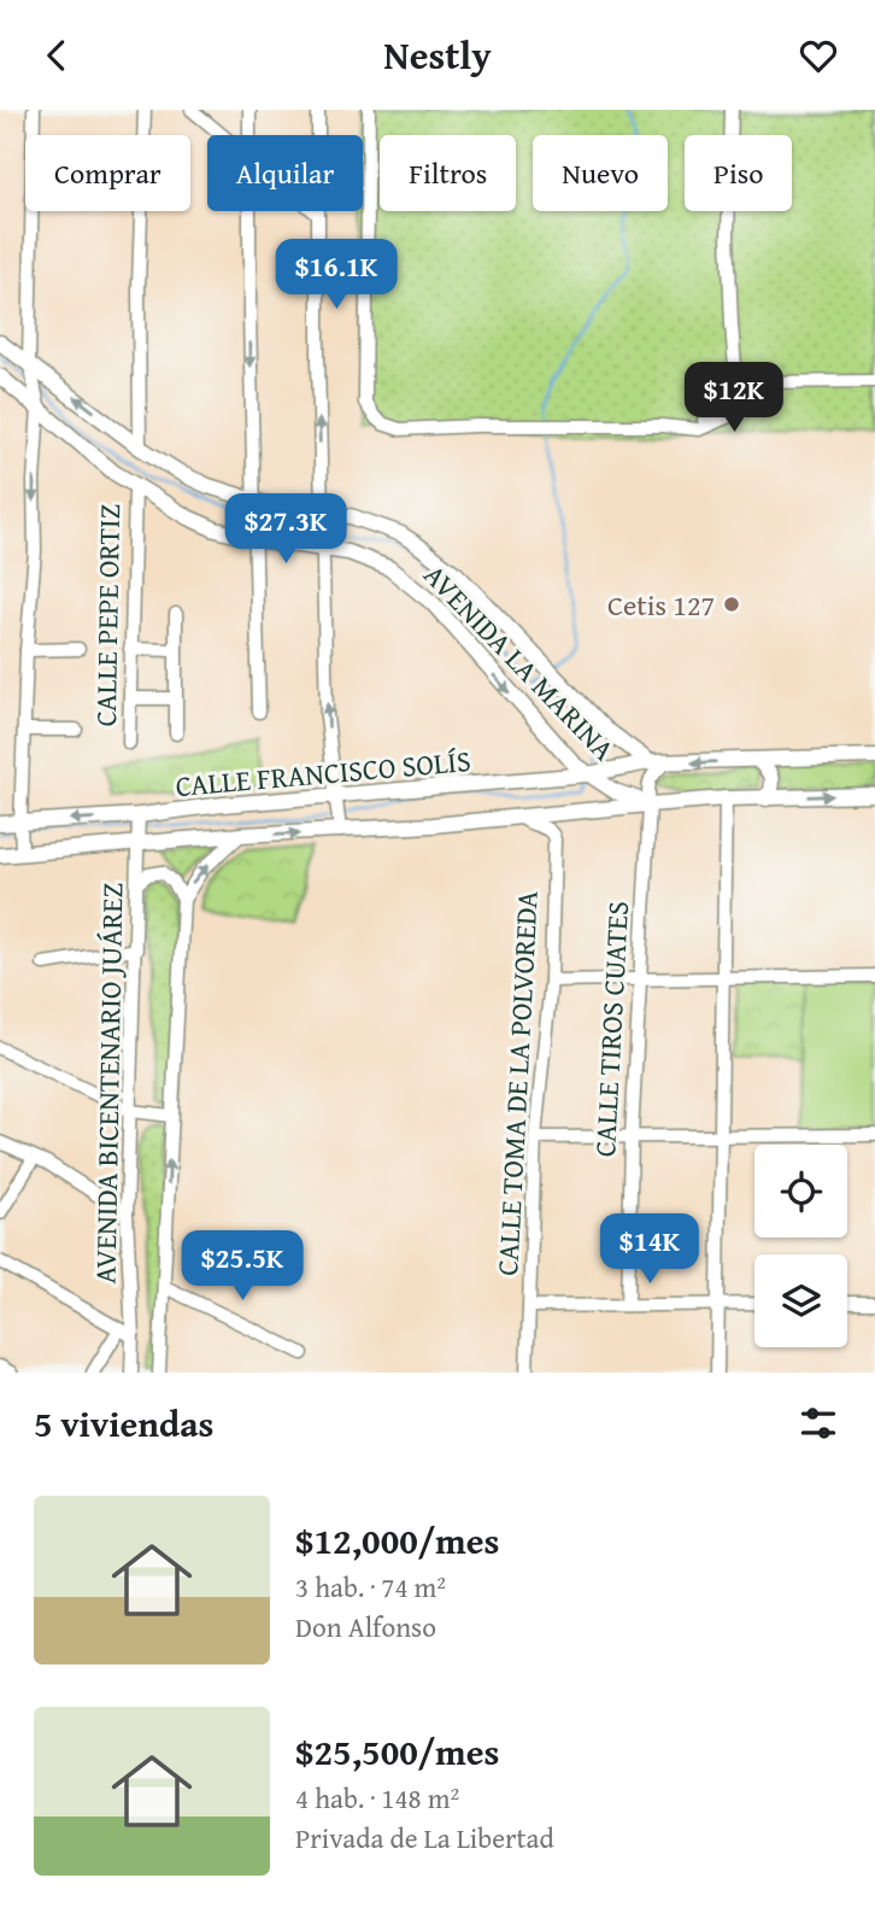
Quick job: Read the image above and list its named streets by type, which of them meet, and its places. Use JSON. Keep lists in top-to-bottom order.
{
  "streets": {
    "main road": ["AVENIDA LA MARINA", "CALLE FRANCISCO SOLÍS"],
    "street": [
      "CALLE PEPE ORTIZ",
      "CALLE TIROS CUATES",
      "AVENIDA BICENTENARIO JUÁREZ",
      "CALLE TOMA DE LA POLVOREDA"
    ]
  },
  "crossings": [
    ["CALLE PEPE ORTIZ", "AVENIDA LA MARINA"],
    ["AVENIDA LA MARINA", "CALLE FRANCISCO SOLÍS"],
    ["AVENIDA LA MARINA", "CALLE TIROS CUATES"],
    ["CALLE FRANCISCO SOLÍS", "CALLE TIROS CUATES"],
    ["CALLE FRANCISCO SOLÍS", "AVENIDA BICENTENARIO JUÁREZ"],
    ["CALLE FRANCISCO SOLÍS", "CALLE TOMA DE LA POLVOREDA"]
  ],
  "places": ["Cetis 127"],
  "page": {
    "header": "Nestly",
    "chip": [
      "Comprar",
      "Alquilar",
      "Filtros",
      "Nuevo",
      "Piso"
    ],
    "price": [
      "$16.1K",
      "$12K",
      "$27.3K",
      "$14K",
      "$25.5K"
    ],
    "heading": "5 viviendas",
    "list": [
      {
        "name": "$12,000/mes",
        "note": "3 hab. · 74 m² · Don Alfonso"
      },
      {
        "name": "$25,500/mes",
        "note": "4 hab. · 148 m² · Privada de La Libertad"
      }
    ]
  }
}
